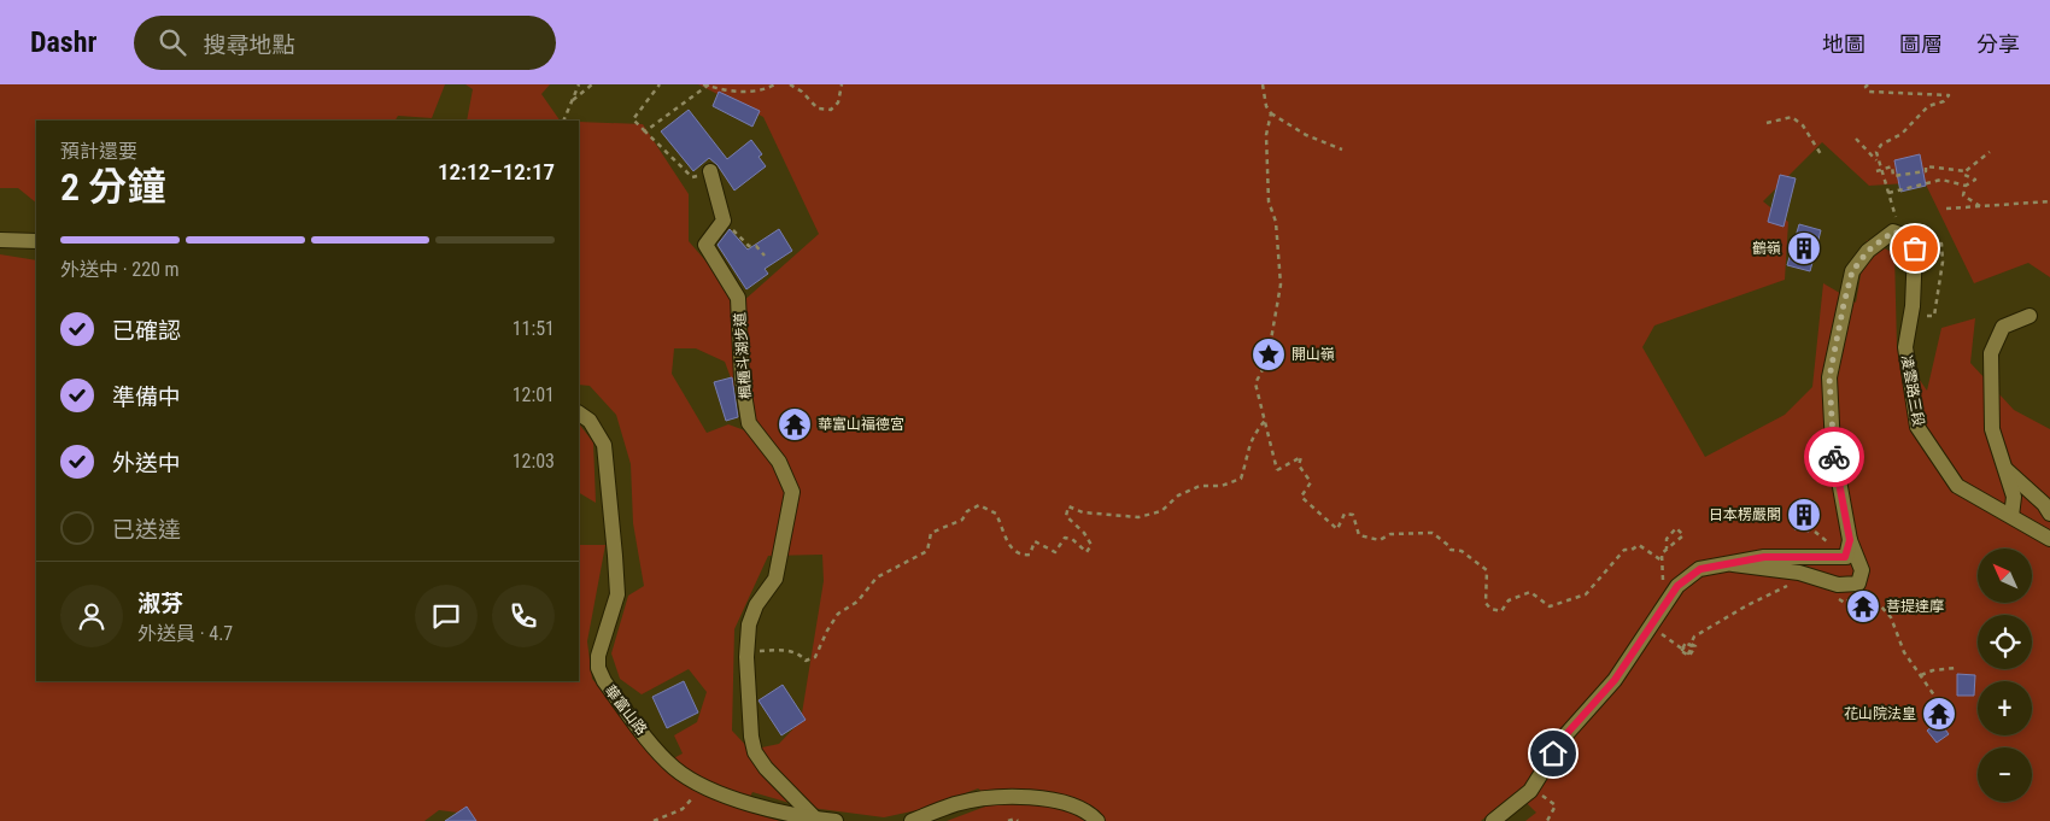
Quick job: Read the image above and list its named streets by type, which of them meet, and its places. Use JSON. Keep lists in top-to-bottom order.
{
  "streets": {
    "street": ["楓櫃斗湖步道", "凌雲路三段", "華富山路"]
  },
  "crossings": [
    ["楓櫃斗湖步道", "華富山路"]
  ],
  "places": {
    "building": ["鶴嶺", "日本楞嚴閣"],
    "place": ["開山嶺"],
    "temple": ["華富山福德宮", "菩提達摩", "花山院法皇"]
  },
  "north": "top left",
  "page": {
    "header": "Dashr",
    "search": "搜尋地點",
    "nav": ["地圖", "圖層", "分享"],
    "heading": ["2 分鐘", "預計還要", "12:12–12:17"],
    "panel": ["淑芬", "外送員 · 4.7"],
    "bar": "外送中 · 220 m",
    "list": [
      ["已確認", "11:51"],
      ["準備中", "12:01"],
      ["外送中", "12:03"],
      "已送達"
    ],
    "map_buttons": ["+", "−"]
  }
}
